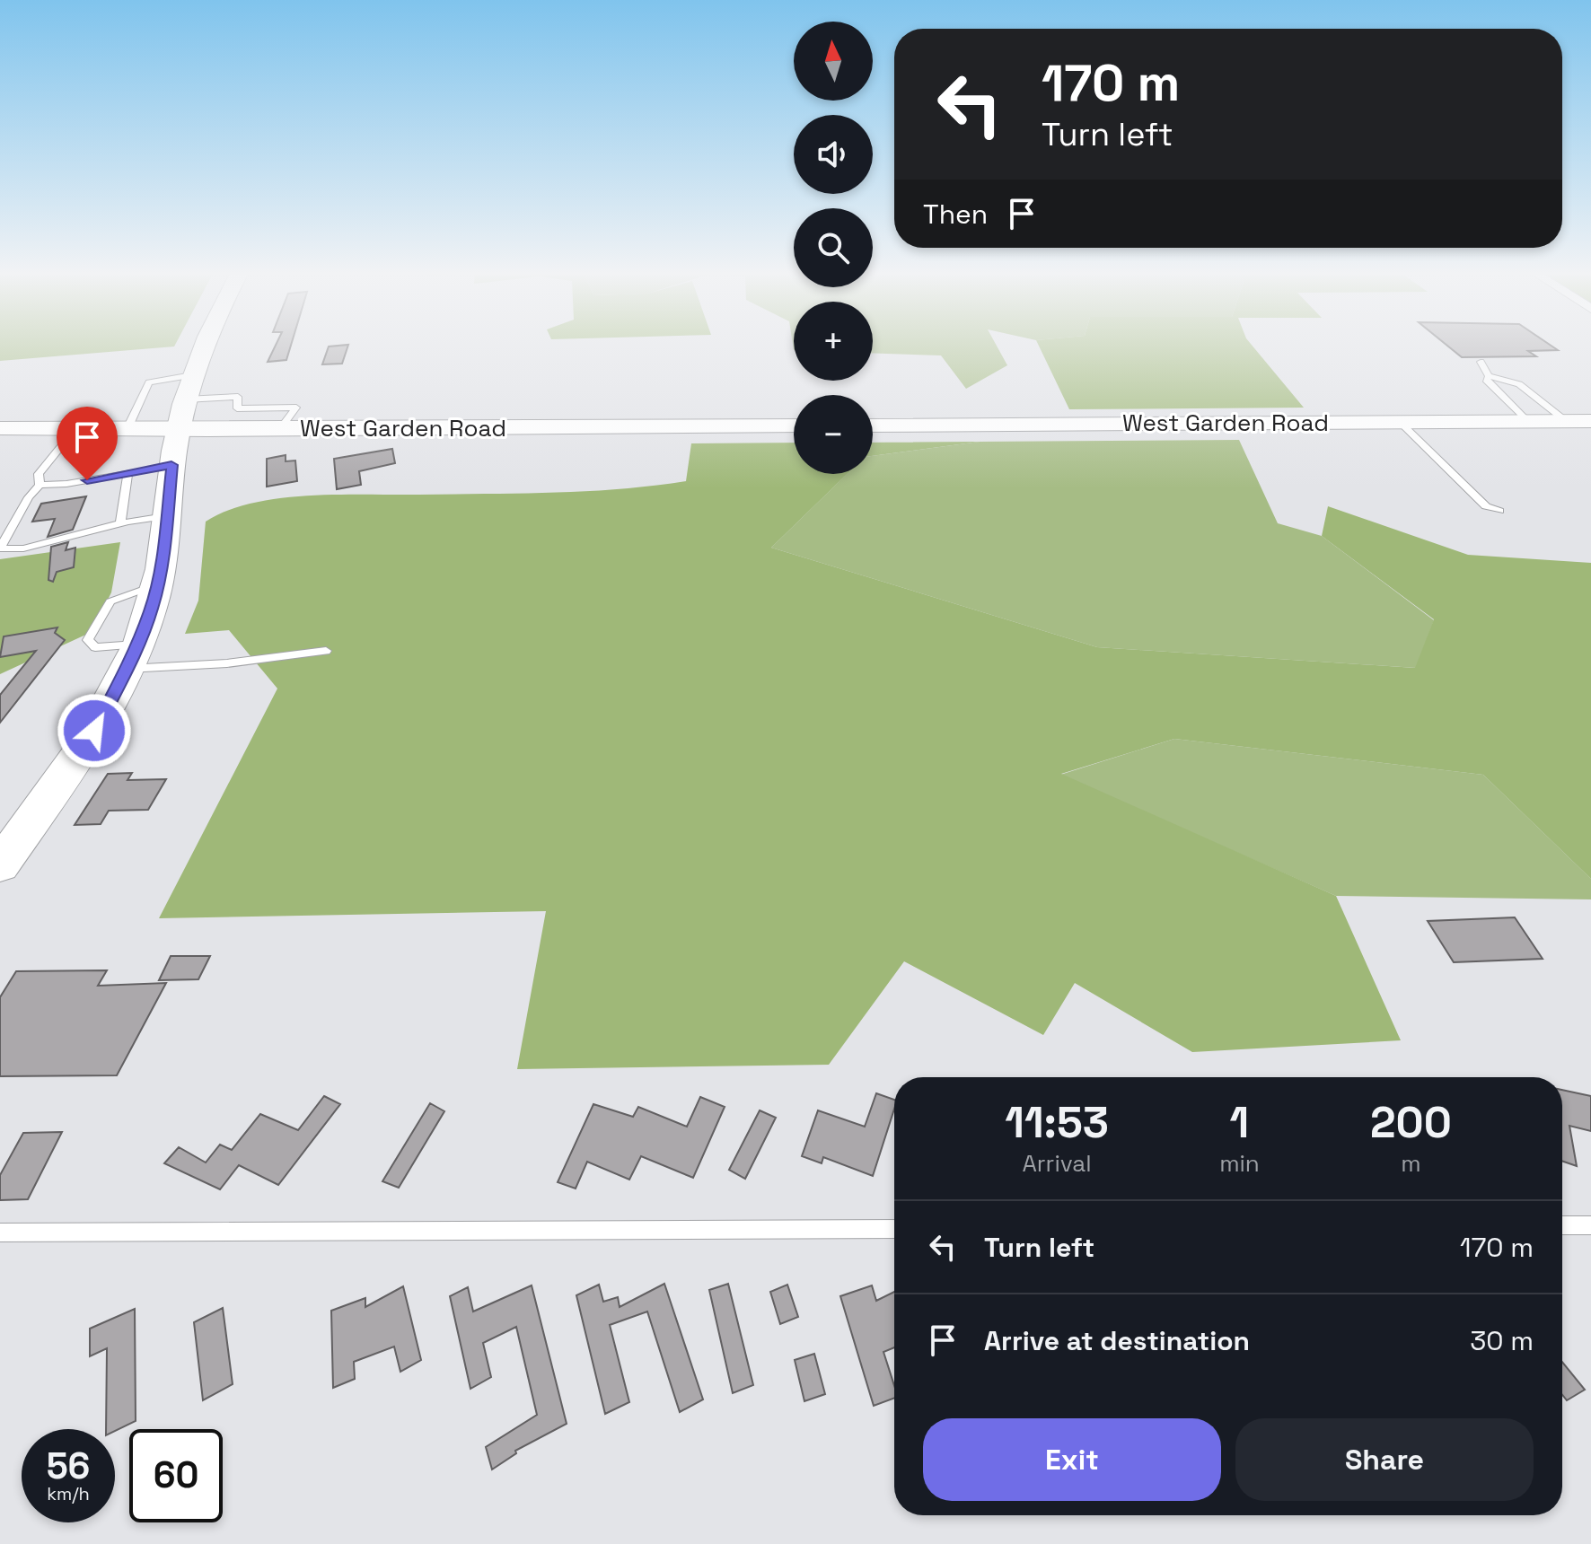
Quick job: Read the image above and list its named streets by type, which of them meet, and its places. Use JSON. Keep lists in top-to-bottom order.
{
  "streets": {
    "main road": ["West Garden Road"]
  },
  "north": "top",
  "page": {
    "map_buttons": ["+", "−"],
    "turn": ["170 m", "Turn left"],
    "then": "Then",
    "eta": [
      "11:53",
      "Arrival",
      "1",
      "min",
      "200",
      "m"
    ],
    "list": [
      {
        "name": "Turn left",
        "value": "170 m"
      },
      {
        "name": "Arrive at destination",
        "value": "30 m"
      }
    ],
    "buttons": ["Exit", "Share"],
    "speed": "56 km/h",
    "limit": "60"
  }
}
